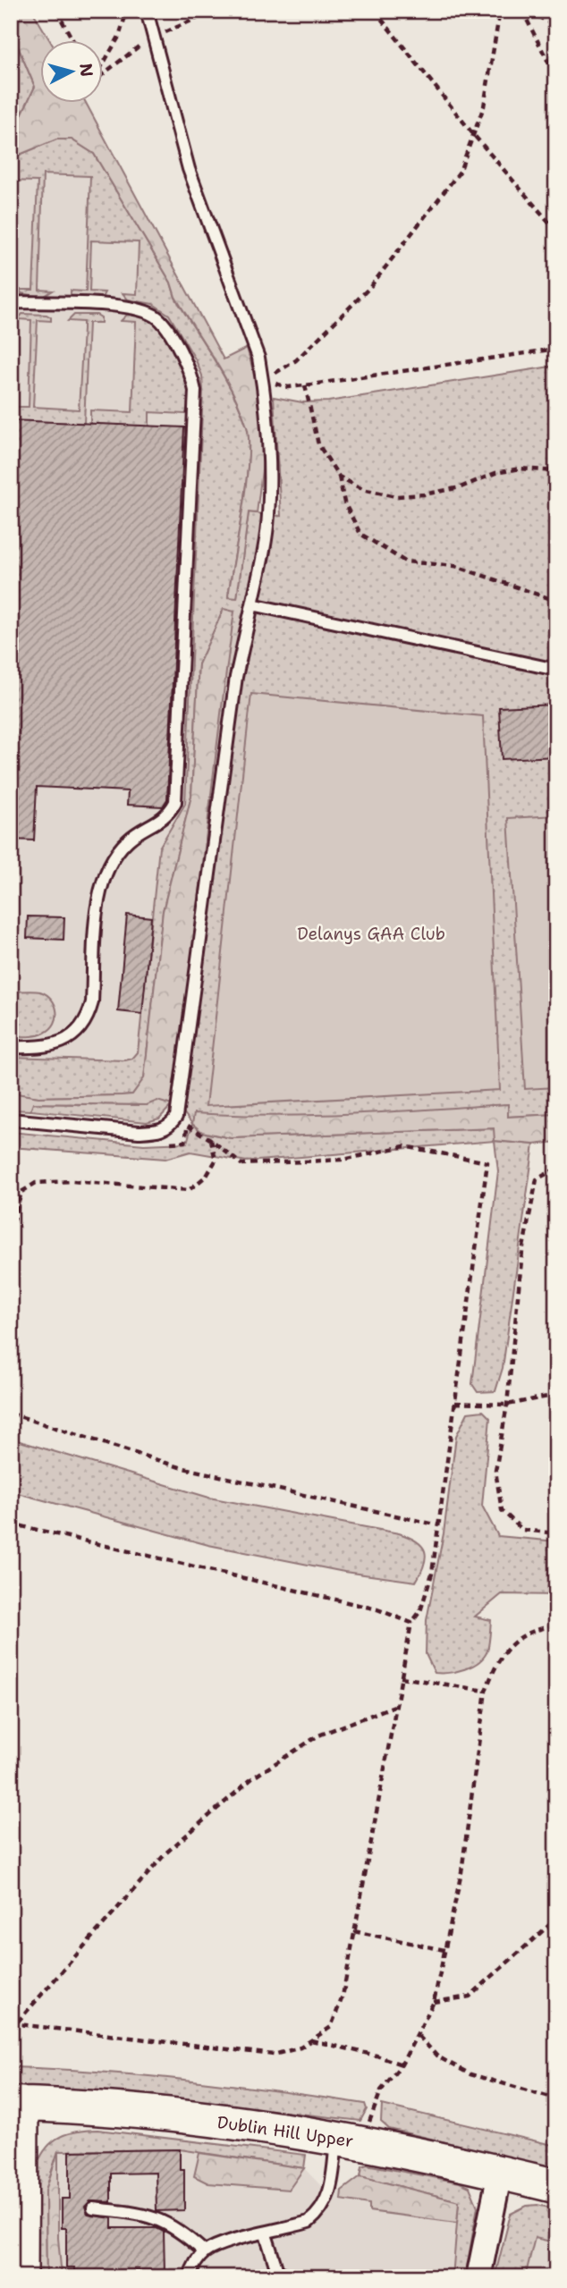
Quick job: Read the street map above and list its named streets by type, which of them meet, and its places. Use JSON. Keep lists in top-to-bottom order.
{
  "streets": {
    "street": ["Dublin Hill Upper"]
  },
  "parks": ["Delanys GAA Club"],
  "north": "right"
}
